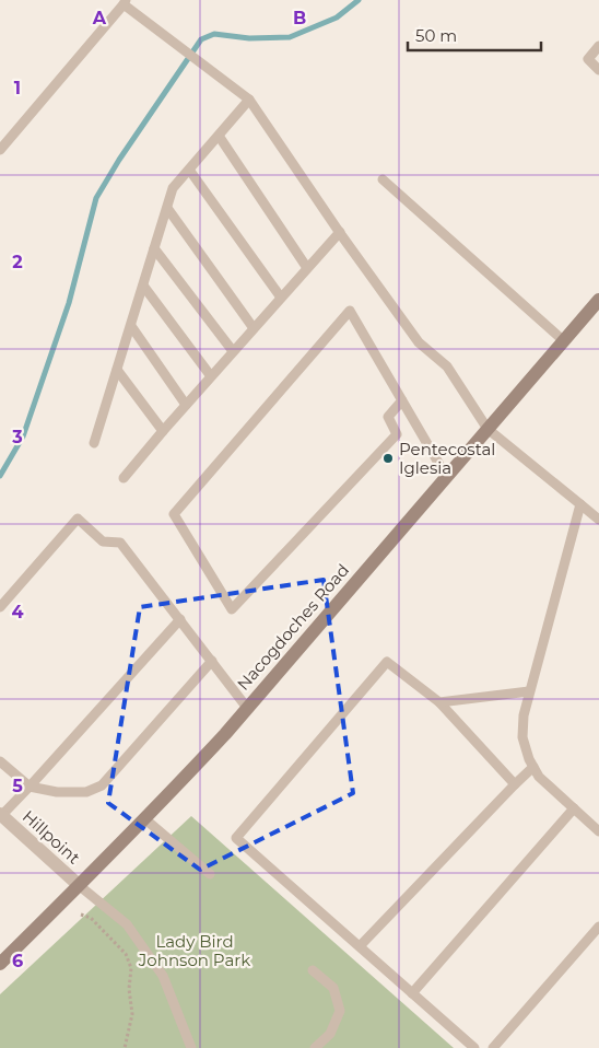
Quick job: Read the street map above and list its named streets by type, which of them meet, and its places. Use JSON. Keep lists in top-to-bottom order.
{
  "streets": {
    "main road": ["Nacogdoches Road"],
    "street": ["Hillpoint"]
  },
  "crossings": [
    ["Nacogdoches Road", "Hillpoint"]
  ],
  "parks": ["Lady Bird Johnson Park"],
  "places": ["Pentecostal Iglesia"],
  "scale_bar": "50 m",
  "grid": {
    "columns": ["A", "B"],
    "rows": [
      "1",
      "2",
      "3",
      "4",
      "5",
      "6"
    ]
  }
}
